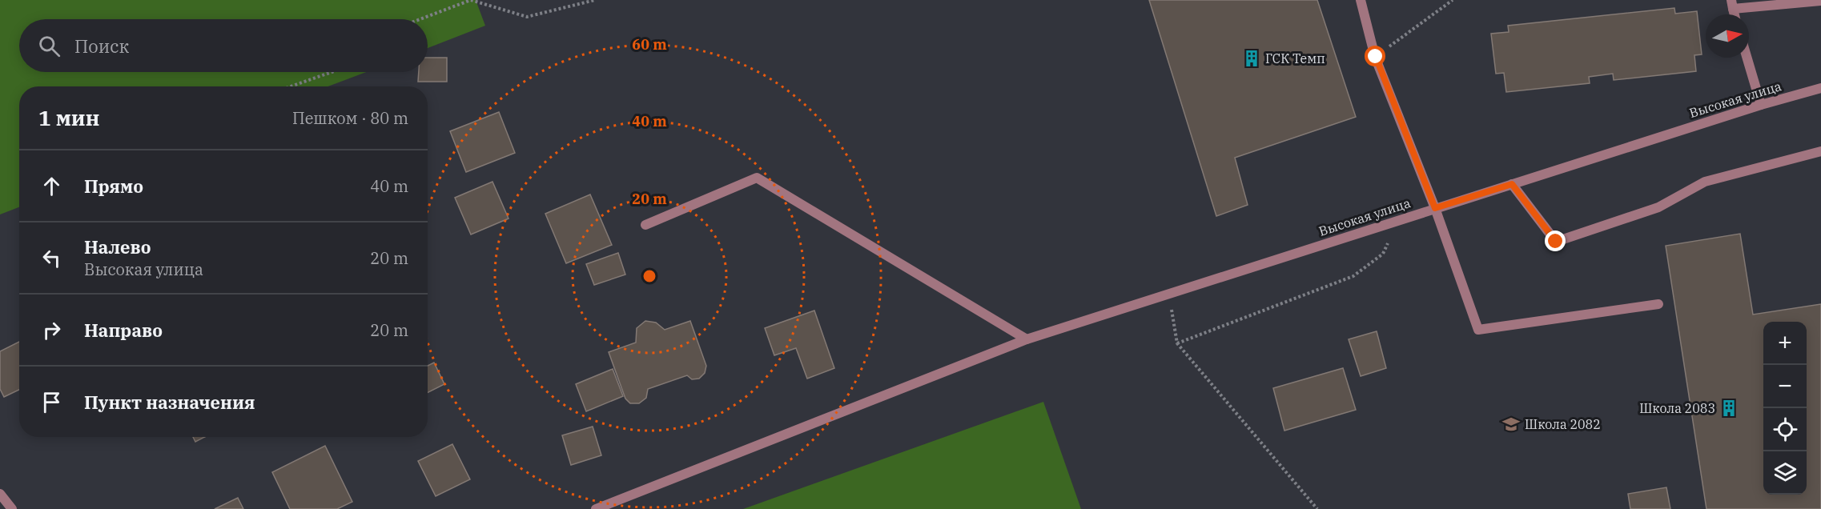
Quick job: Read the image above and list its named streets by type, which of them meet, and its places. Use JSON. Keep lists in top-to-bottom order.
{
  "streets": {
    "street": ["Высокая улица"]
  },
  "places": {
    "building": ["ГСК Темп", "Школа 2083"],
    "school or university": ["Школа 2082"]
  },
  "north": "right",
  "page": {
    "search": "Поиск",
    "heading": ["1 мин", "Пешком · 80 m"],
    "list": [
      ["Прямо", "40 m"],
      ["Налево", "Высокая улица", "20 m"],
      ["Направо", "20 m"],
      "Пункт назначения"
    ],
    "map_buttons": ["+", "−"]
  },
  "rings": ["60 m", "40 m", "20 m"]
}
